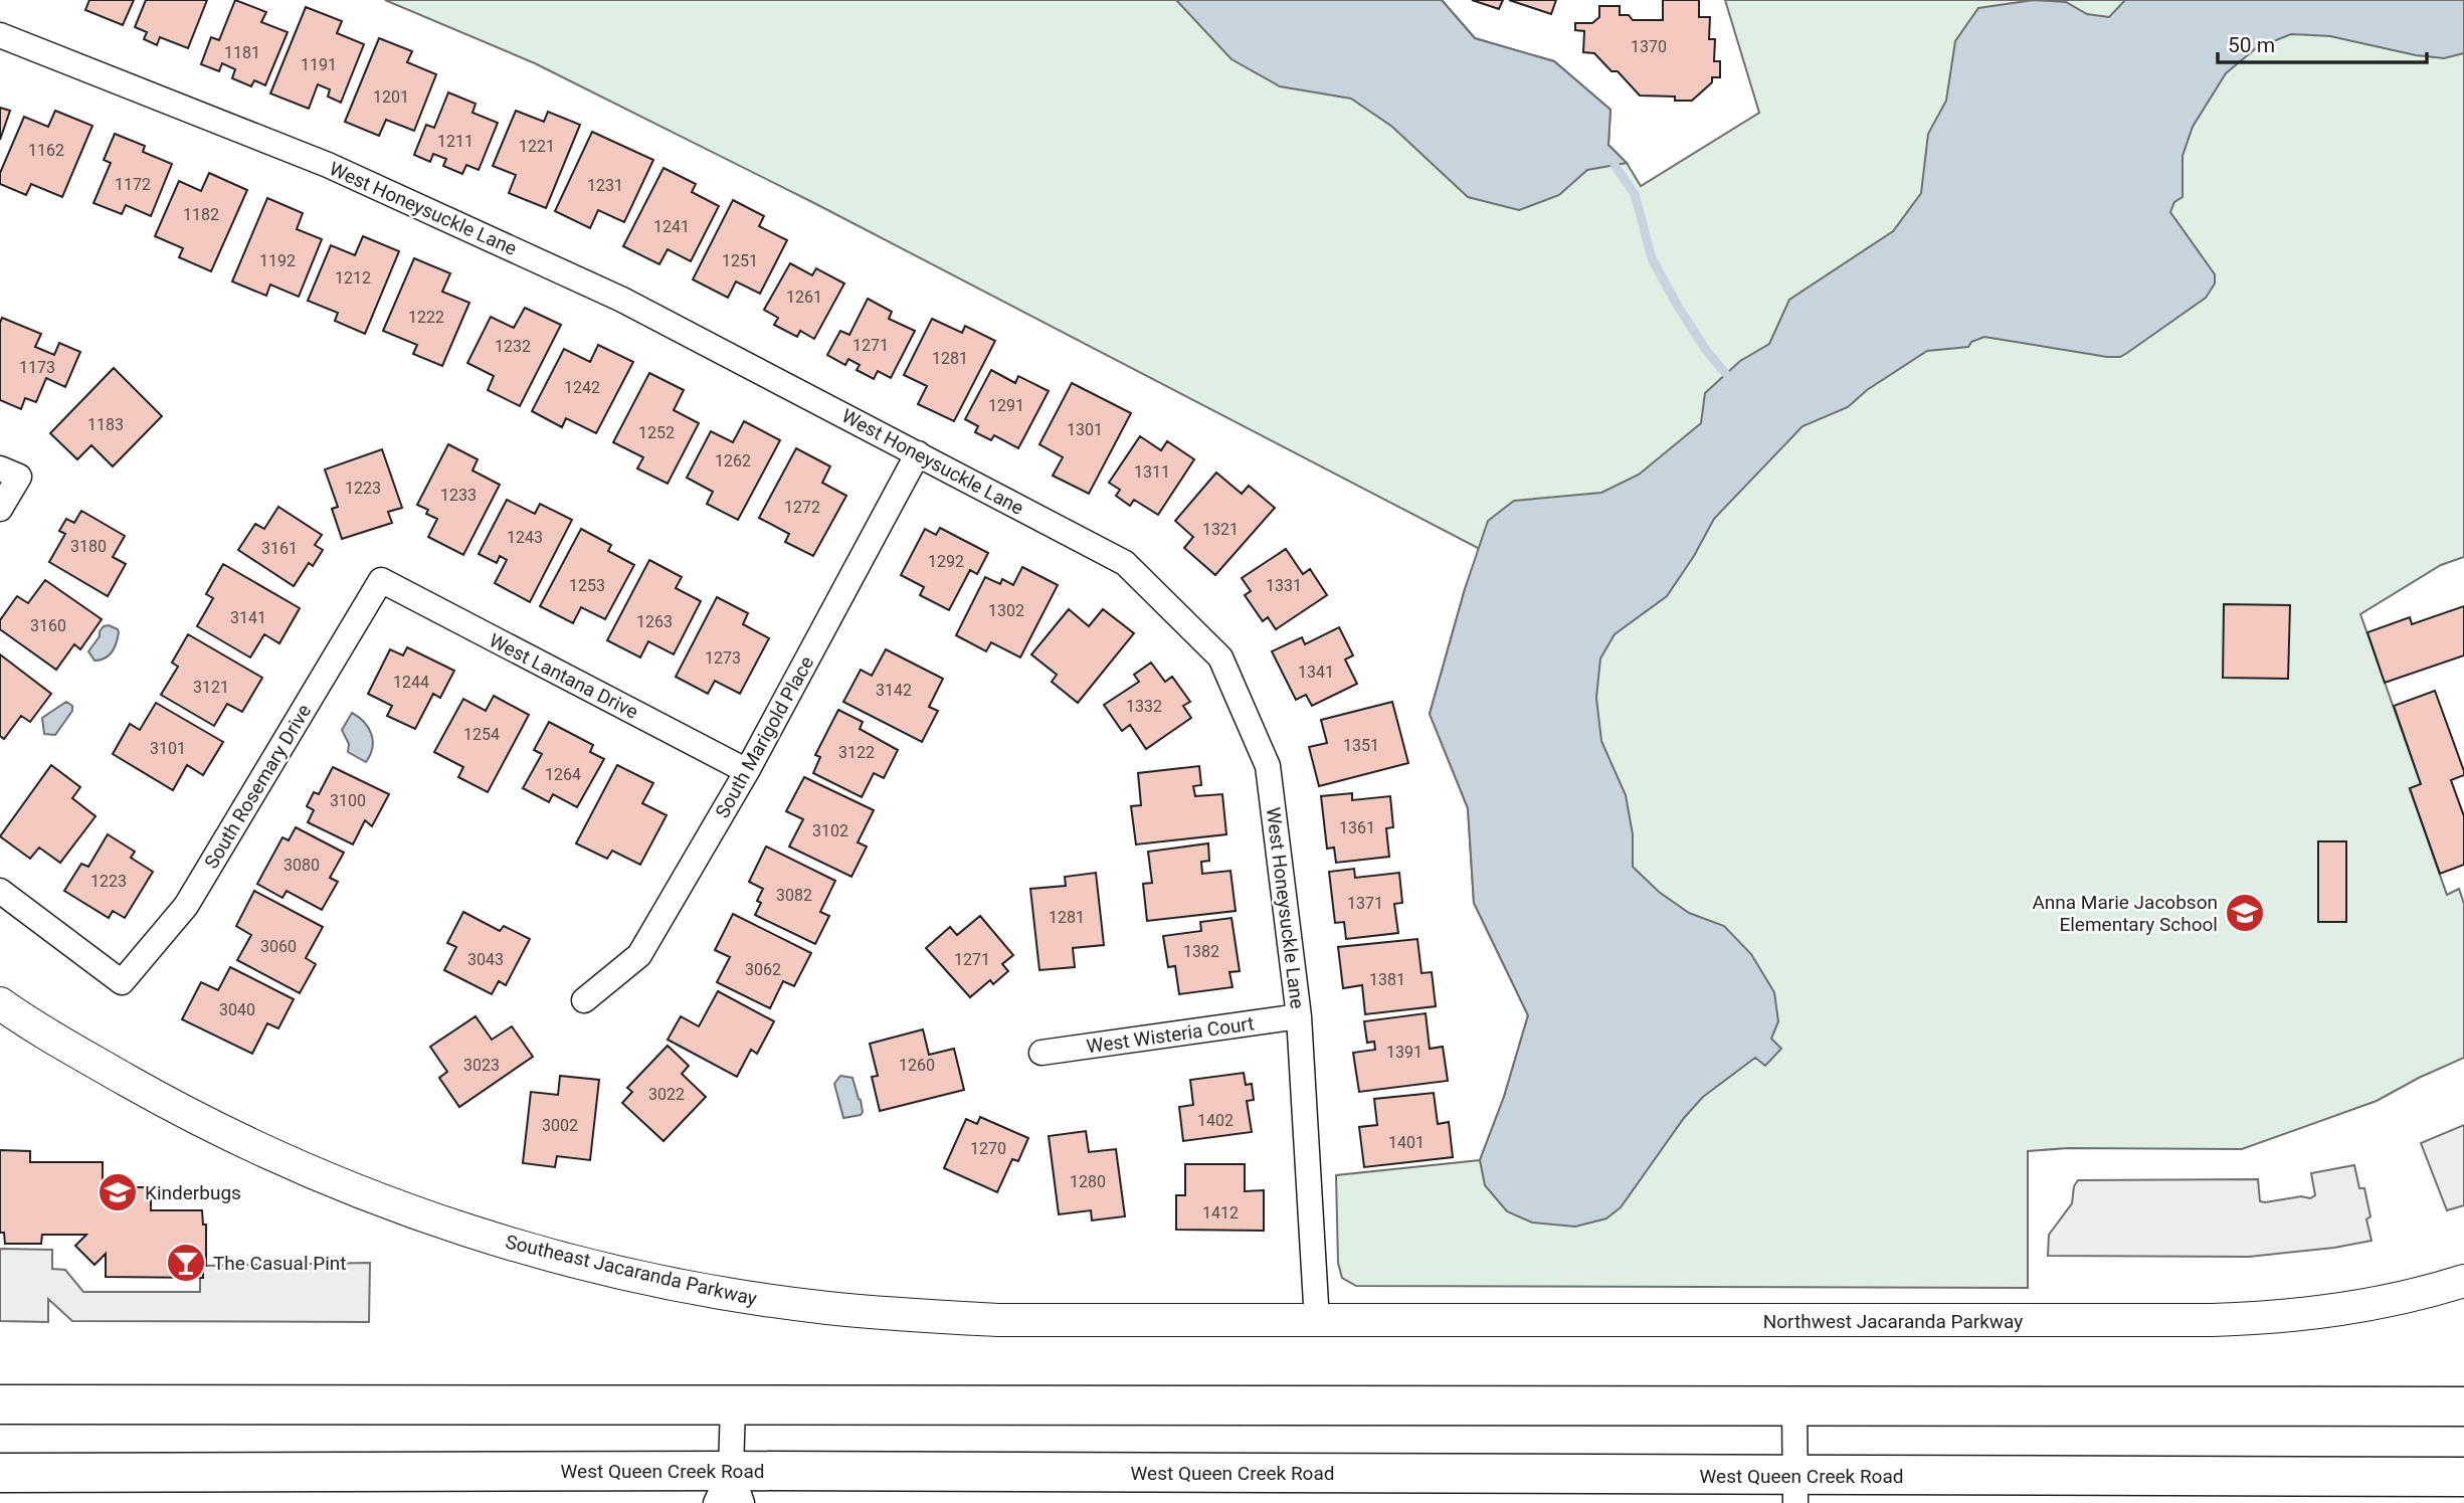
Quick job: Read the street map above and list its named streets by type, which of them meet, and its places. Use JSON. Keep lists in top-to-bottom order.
{
  "streets": {
    "main road": ["West Queen Creek Road"],
    "street": [
      "West Honeysuckle Lane",
      "West Lantana Drive",
      "South Marigold Place",
      "South Rosemary Drive",
      "West Wisteria Court",
      "Southeast Jacaranda Parkway",
      "Northwest Jacaranda Parkway"
    ]
  },
  "crossings": [
    ["West Honeysuckle Lane", "South Marigold Place"],
    ["West Honeysuckle Lane", "West Wisteria Court"],
    ["West Honeysuckle Lane", "Southeast Jacaranda Parkway"],
    ["West Honeysuckle Lane", "Northwest Jacaranda Parkway"],
    ["West Lantana Drive", "South Marigold Place"],
    ["West Lantana Drive", "South Rosemary Drive"],
    ["Southeast Jacaranda Parkway", "Northwest Jacaranda Parkway"]
  ],
  "places": {
    "school or university": ["Anna Marie Jacobson Elementary School", "Kinderbugs"],
    "bar": ["The Casual Pint"]
  },
  "house_numbers": [
    "1370",
    "1181",
    "1191",
    "1201",
    "1211",
    "1221",
    "1162",
    "1172",
    "1231",
    "1182",
    "1241",
    "1192",
    "1251",
    "1212",
    "1261",
    "1222",
    "1271",
    "1232",
    "1281",
    "1173",
    "1242",
    "1291",
    "1183",
    "1301",
    "1252",
    "1262",
    "1311",
    "1223",
    "1233",
    "1272",
    "1321",
    "1243",
    "3180",
    "3161",
    "1292",
    "1253",
    "1331",
    "1302",
    "3141",
    "1263",
    "3160",
    "1273",
    "1341",
    "1244",
    "3121",
    "3142",
    "1332",
    "1254",
    "1351",
    "3101",
    "3122",
    "1264",
    "3100",
    "1361",
    "3102",
    "3080",
    "1223",
    "3082",
    "1371",
    "1281",
    "3060",
    "1382",
    "3043",
    "1271",
    "3062",
    "1381",
    "3040",
    "1391",
    "3023",
    "1260",
    "3022",
    "1402",
    "3002",
    "1401",
    "1270",
    "1280",
    "1412"
  ],
  "scale_bar": "50 m"
}
